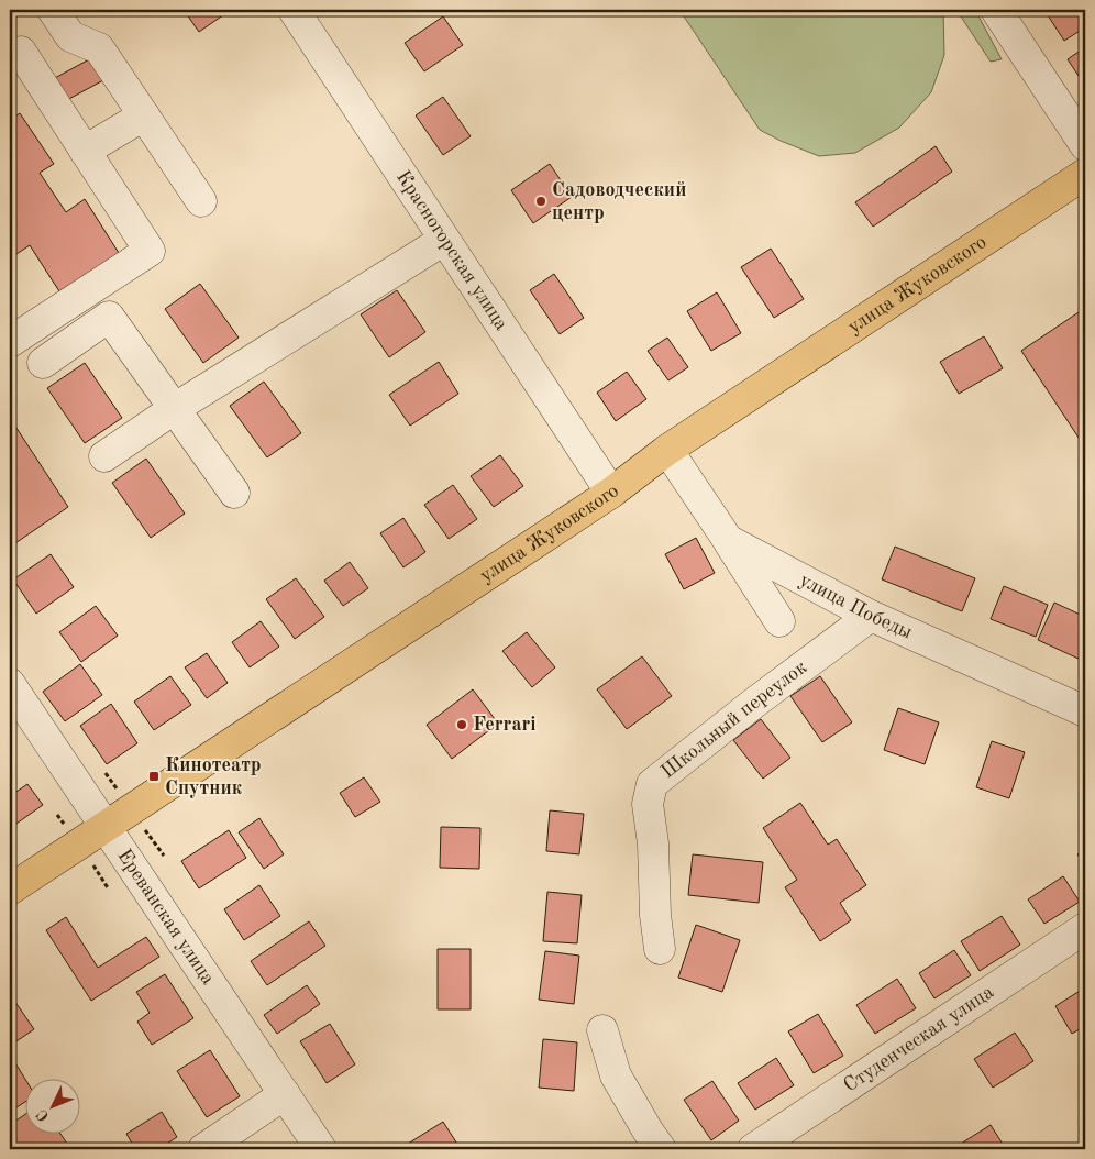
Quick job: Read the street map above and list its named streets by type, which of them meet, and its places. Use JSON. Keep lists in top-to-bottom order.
{
  "streets": {
    "main road": ["улица Жуковского"],
    "street": [
      "Красногорская улица",
      "улица Победы",
      "Школьный переулок",
      "Ереванская улица",
      "Студенческая улица"
    ]
  },
  "crossings": [
    ["Красногорская улица", "улица Жуковского"],
    ["улица Жуковского", "улица Победы"],
    ["улица Жуковского", "Ереванская улица"],
    ["улица Победы", "Школьный переулок"]
  ],
  "places": {
    "other": ["Садоводческий центр", "Ferrari"],
    "transit": ["Кинотеатр Спутник"]
  },
  "north": "bottom left"
}
